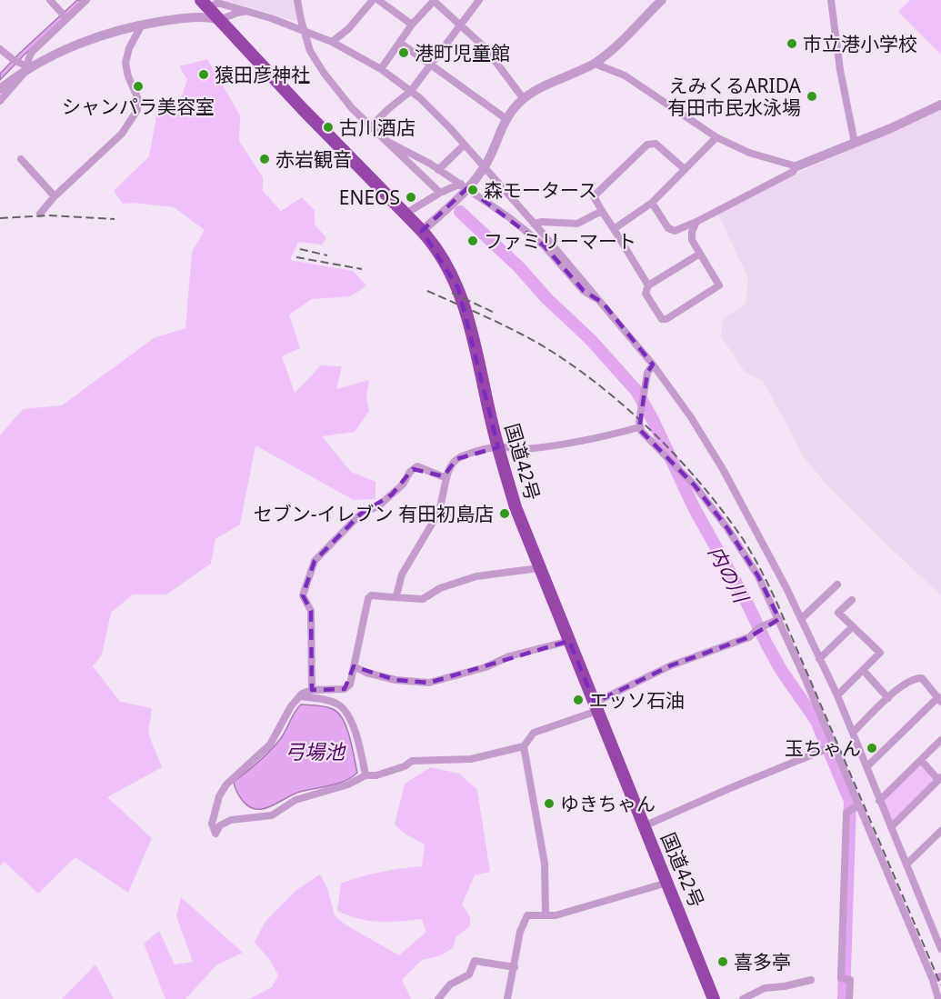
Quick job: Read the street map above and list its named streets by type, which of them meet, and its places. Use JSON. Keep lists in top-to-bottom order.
{
  "streets": {
    "highway": ["国道42号"]
  },
  "water": ["内の川", "弓場池"],
  "places": [
    "市立港小学校",
    "港町児童館",
    "猿田彦神社",
    "シャンパラ美容室",
    "えみくるARIDA 有田市民水泳場",
    "古川酒店",
    "赤岩観音",
    "森モータース",
    "ENEOS",
    "ファミリーマート",
    "セブン-イレブン 有田初島店",
    "エッソ石油",
    "玉ちゃん",
    "ゆきちゃん",
    "喜多亭"
  ]
}
